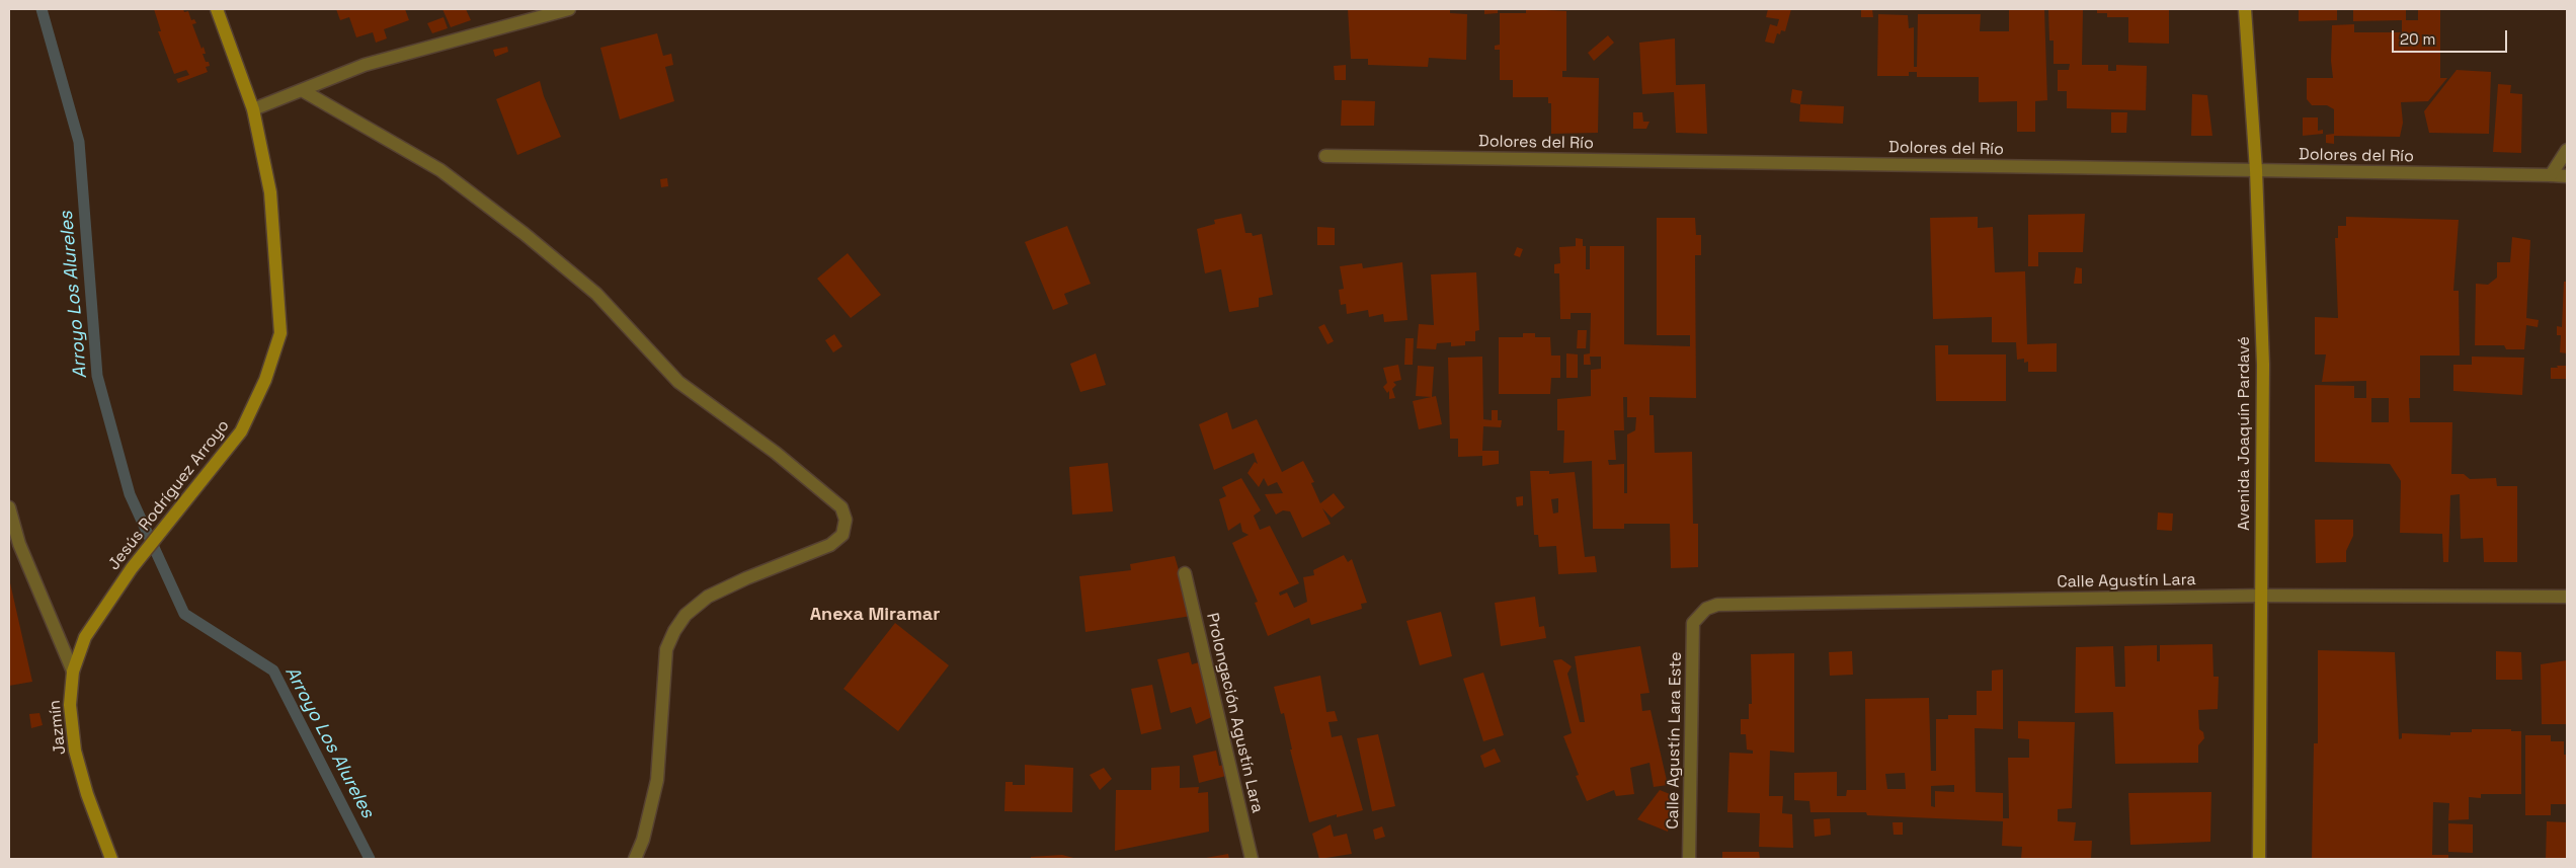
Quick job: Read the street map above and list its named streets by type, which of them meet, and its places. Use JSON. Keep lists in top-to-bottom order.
{
  "streets": {
    "main road": ["Avenida Joaquín Pardavé", "Jesús Rodríguez Arroyo", "Jazmín"],
    "street": [
      "Dolores del Río",
      "Calle Agustín Lara",
      "Prolongación Agustín Lara",
      "Calle Agustín Lara Este"
    ]
  },
  "crossings": [
    ["Dolores del Río", "Avenida Joaquín Pardavé"],
    ["Avenida Joaquín Pardavé", "Calle Agustín Lara"],
    ["Jesús Rodríguez Arroyo", "Jazmín"],
    ["Calle Agustín Lara", "Calle Agustín Lara Este"]
  ],
  "districts": ["Anexa Miramar"],
  "water": ["Arroyo Los Alureles"],
  "scale_bar": "20 m"
}
